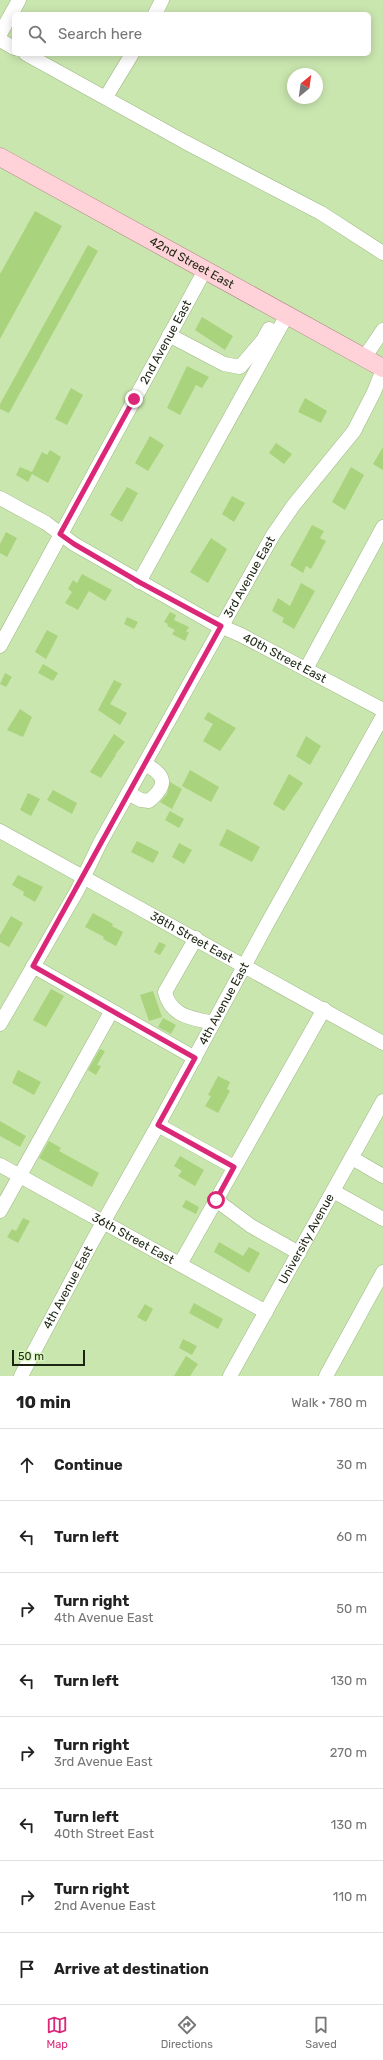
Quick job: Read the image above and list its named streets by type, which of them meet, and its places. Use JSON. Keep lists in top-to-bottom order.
{
  "streets": {
    "main road": ["42nd Street East"],
    "street": [
      "2nd Avenue East",
      "3rd Avenue East",
      "40th Street East",
      "38th Street East",
      "4th Avenue East",
      "36th Street East",
      "University Avenue"
    ]
  },
  "crossings": [
    ["42nd Street East", "2nd Avenue East"],
    ["42nd Street East", "3rd Avenue East"],
    ["2nd Avenue East", "40th Street East"],
    ["3rd Avenue East", "40th Street East"],
    ["3rd Avenue East", "38th Street East"],
    ["38th Street East", "4th Avenue East"],
    ["4th Avenue East", "36th Street East"],
    ["36th Street East", "University Avenue"]
  ],
  "scale_bar": "50 m",
  "north": "top right",
  "page": {
    "search": "Search here",
    "scale": "50 m",
    "heading": ["10 min", "Walk · 780 m"],
    "list": [
      ["Continue", "30 m"],
      ["Turn left", "60 m"],
      ["Turn right", "4th Avenue East", "50 m"],
      ["Turn left", "130 m"],
      ["Turn right", "3rd Avenue East", "270 m"],
      ["Turn left", "40th Street East", "130 m"],
      ["Turn right", "2nd Avenue East", "110 m"],
      "Arrive at destination"
    ],
    "nav": ["Map", "Directions", "Saved"]
  }
}
